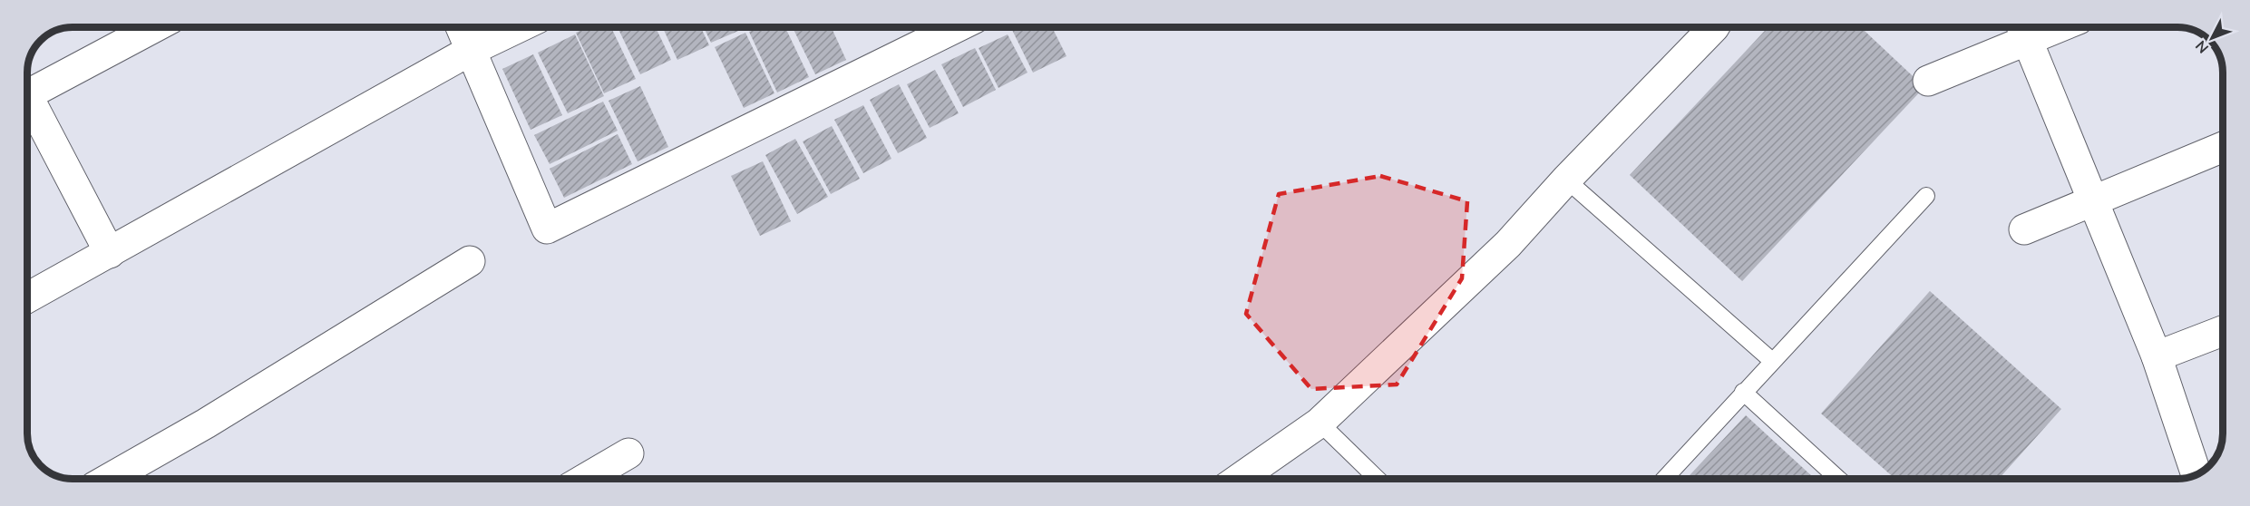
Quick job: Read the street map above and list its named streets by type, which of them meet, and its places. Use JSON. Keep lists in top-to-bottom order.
{
  "north": "bottom left"
}
